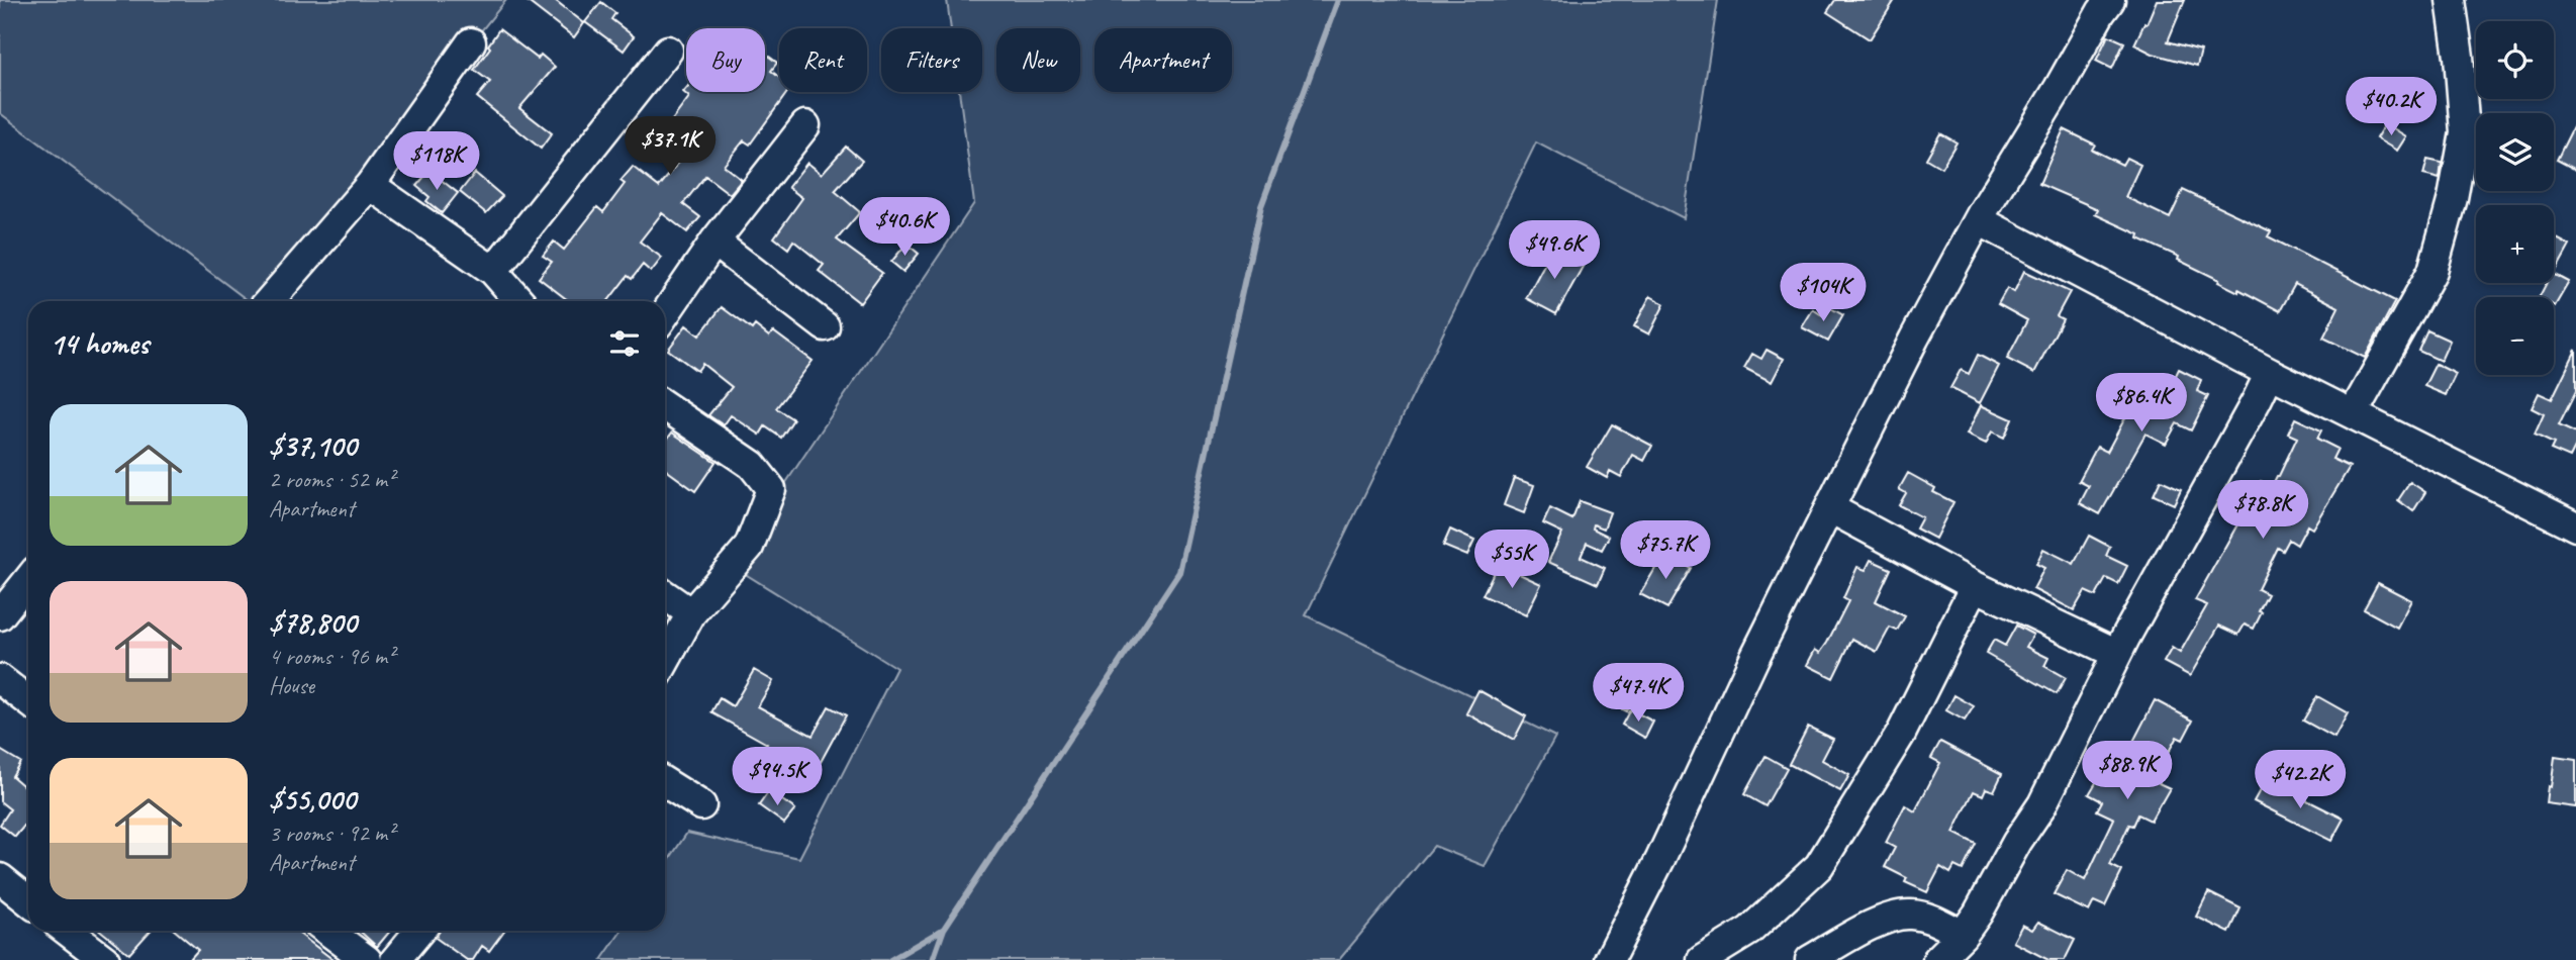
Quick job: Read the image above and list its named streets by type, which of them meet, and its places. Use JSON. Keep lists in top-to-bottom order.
{
  "page": {
    "map_buttons": ["+", "−"],
    "chip": [
      "Buy",
      "Rent",
      "Filters",
      "New",
      "Apartment"
    ],
    "price": [
      "$40.2K",
      "$37.1K",
      "$118K",
      "$40.6K",
      "$49.6K",
      "$104K",
      "$86.4K",
      "$78.8K",
      "$75.7K",
      "$55K",
      "$47.4K",
      "$88.9K",
      "$94.5K",
      "$42.2K"
    ],
    "heading": "14 homes",
    "list": [
      {
        "name": "$37,100",
        "note": "2 rooms · 52 m² · Apartment"
      },
      {
        "name": "$78,800",
        "note": "4 rooms · 96 m² · House"
      },
      {
        "name": "$55,000",
        "note": "3 rooms · 92 m² · Apartment"
      }
    ]
  }
}
